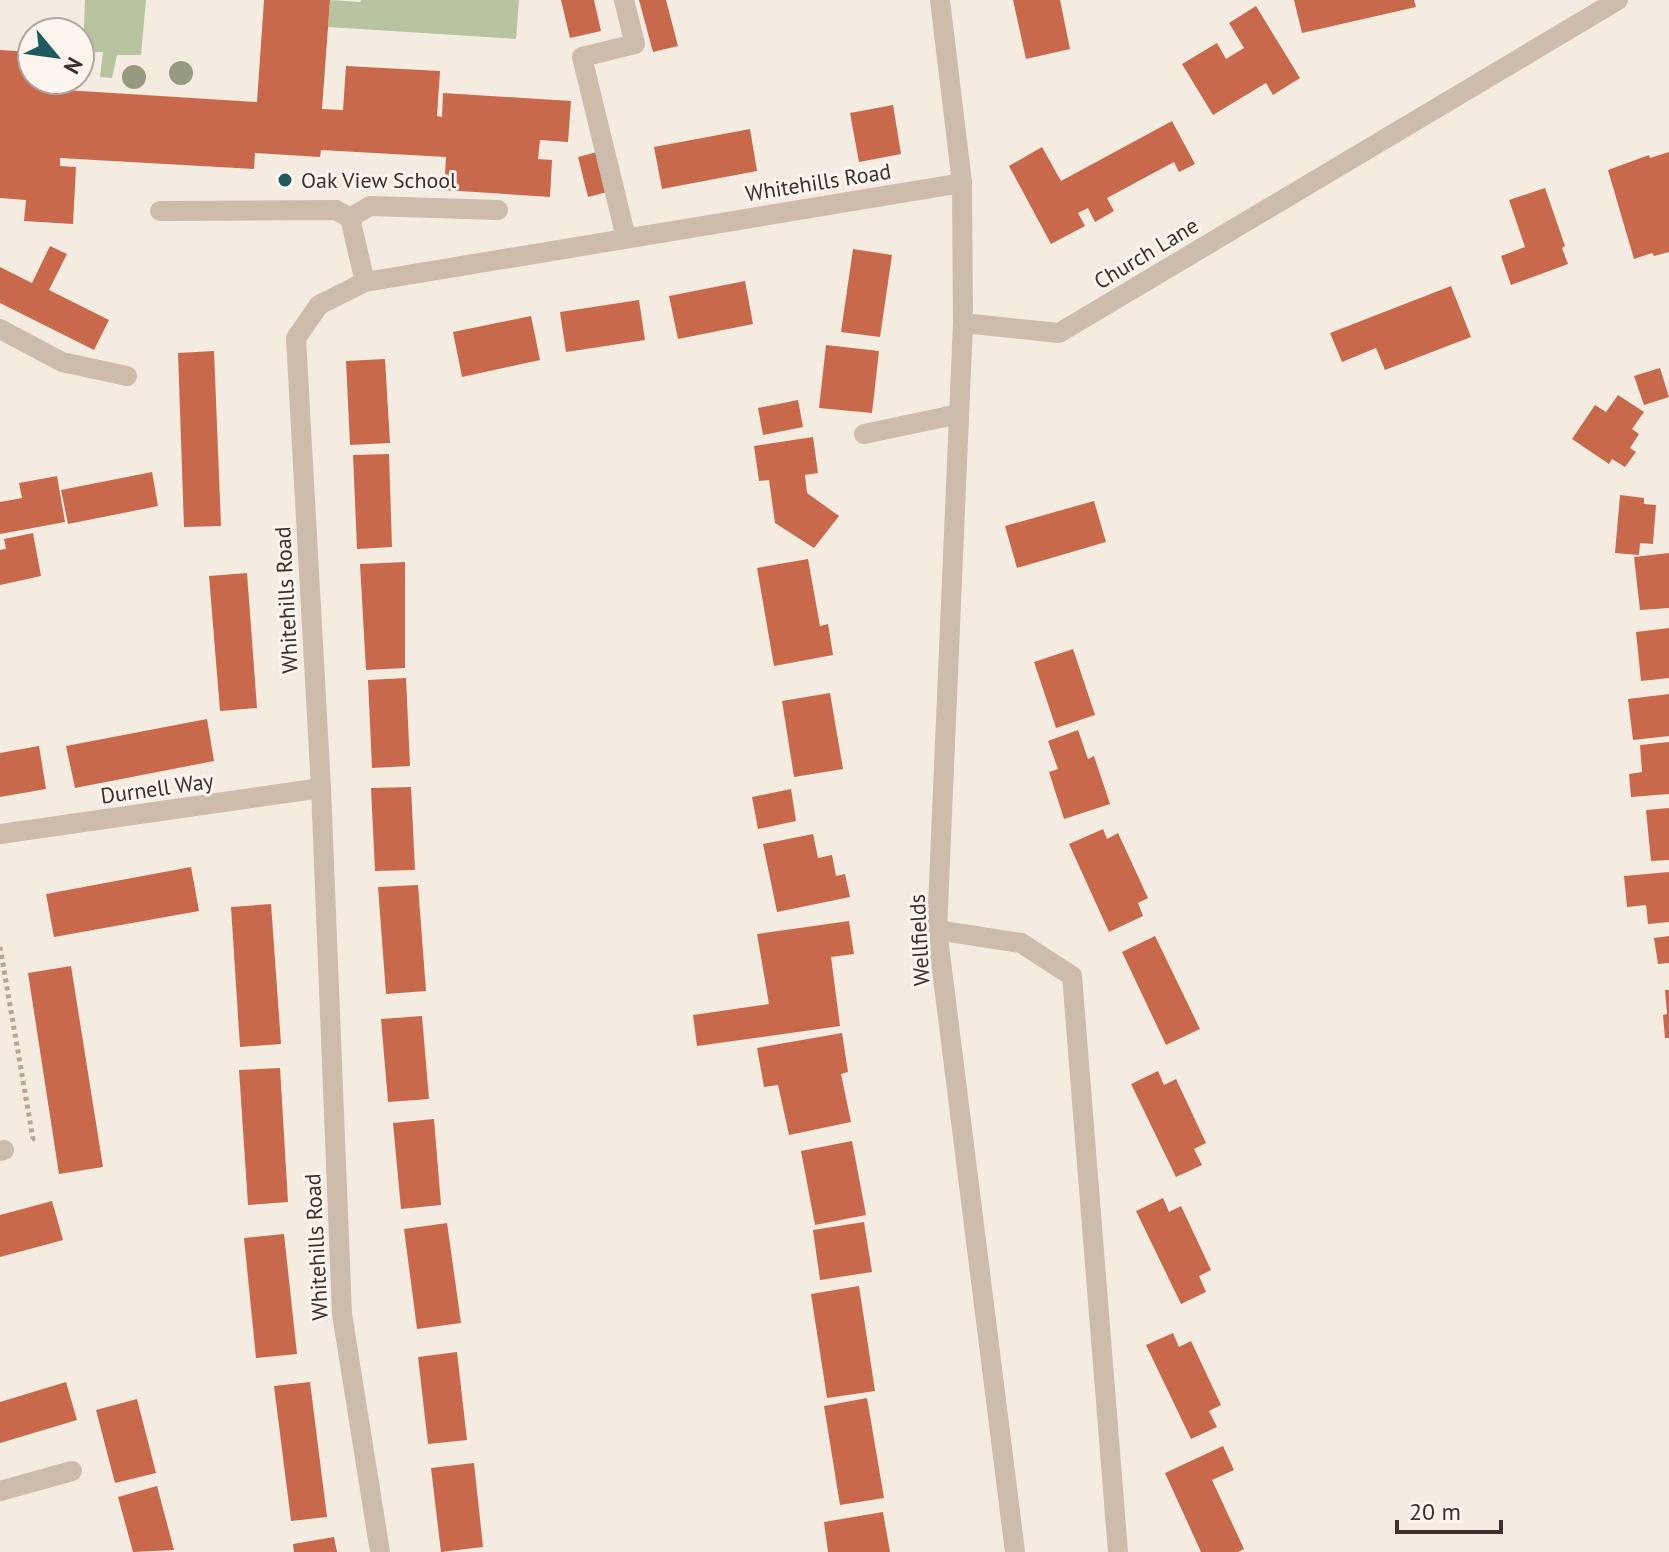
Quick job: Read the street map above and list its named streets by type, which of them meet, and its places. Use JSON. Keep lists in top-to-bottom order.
{
  "streets": {
    "street": [
      "Whitehills Road",
      "Church Lane",
      "Durnell Way",
      "Wellfields"
    ]
  },
  "crossings": [
    ["Whitehills Road", "Durnell Way"],
    ["Church Lane", "Wellfields"]
  ],
  "places": ["Oak View School"],
  "scale_bar": "20 m",
  "north": "bottom right"
}
